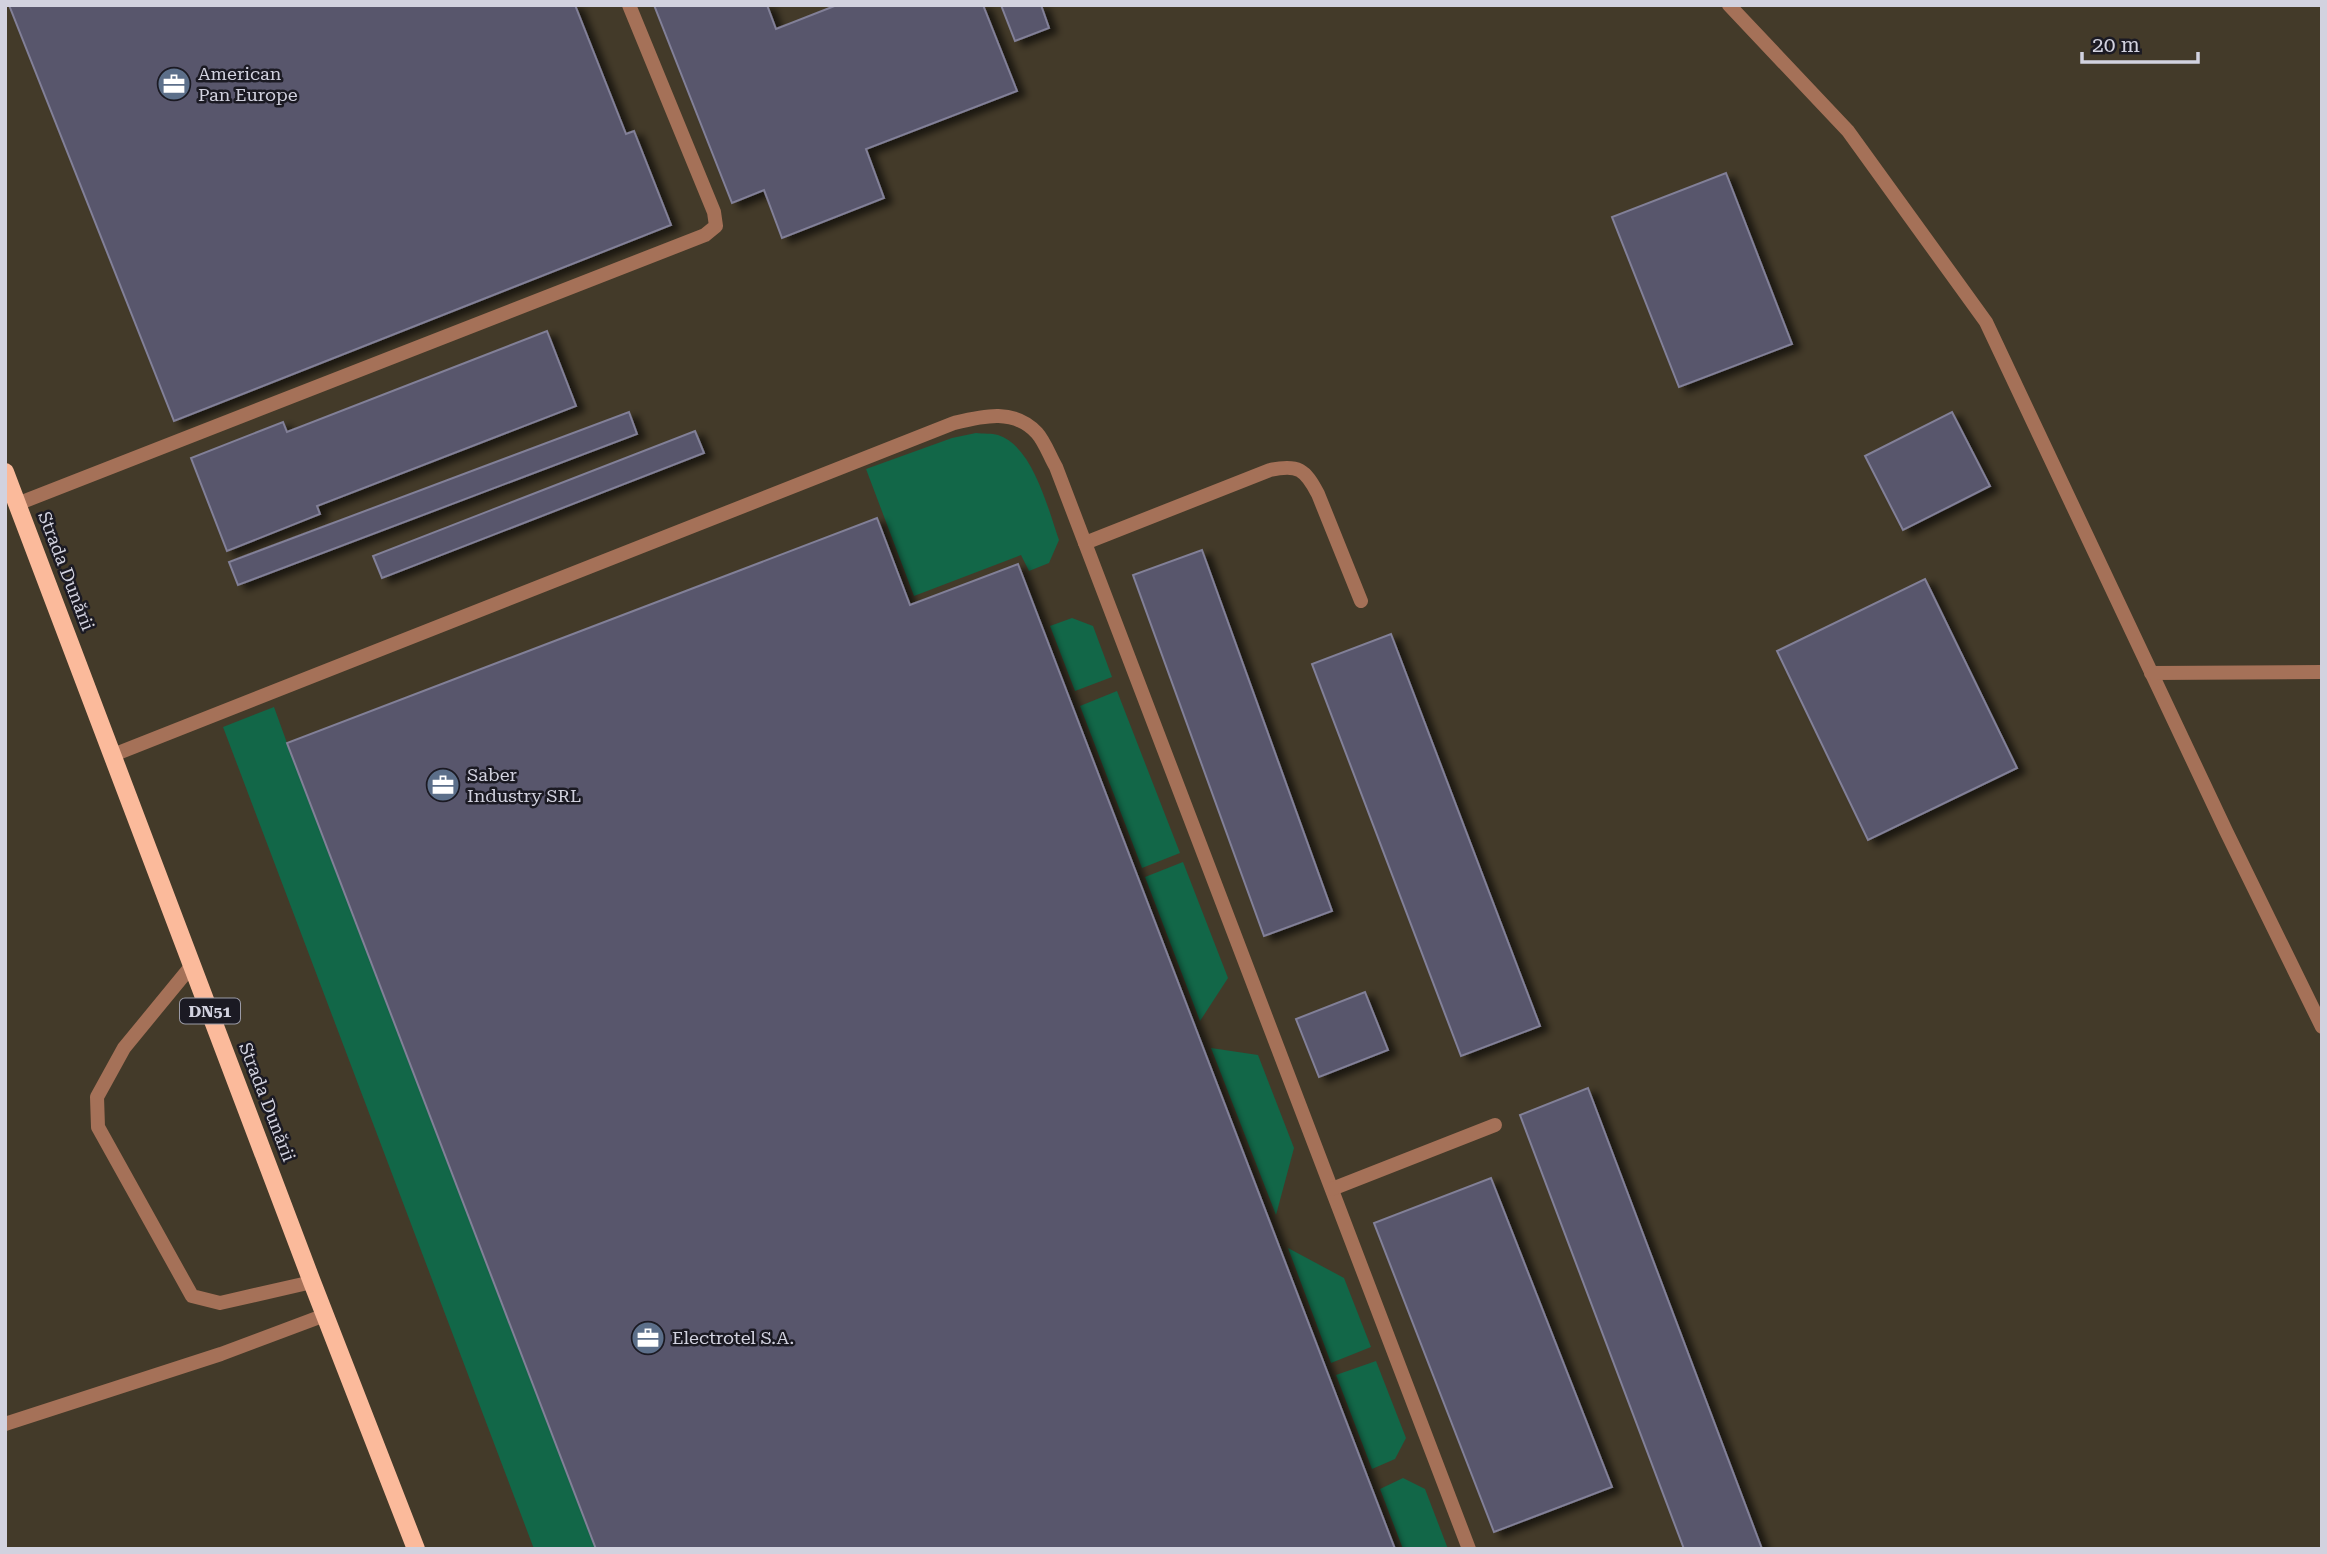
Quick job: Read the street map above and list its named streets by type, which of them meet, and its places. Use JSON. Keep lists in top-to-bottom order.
{
  "streets": {
    "main road": ["Strada Dunării", "DN51"]
  },
  "places": {
    "office": ["American Pan Europe", "Saber Industry SRL", "Electrotel S.A."]
  },
  "scale_bar": "20 m"
}
